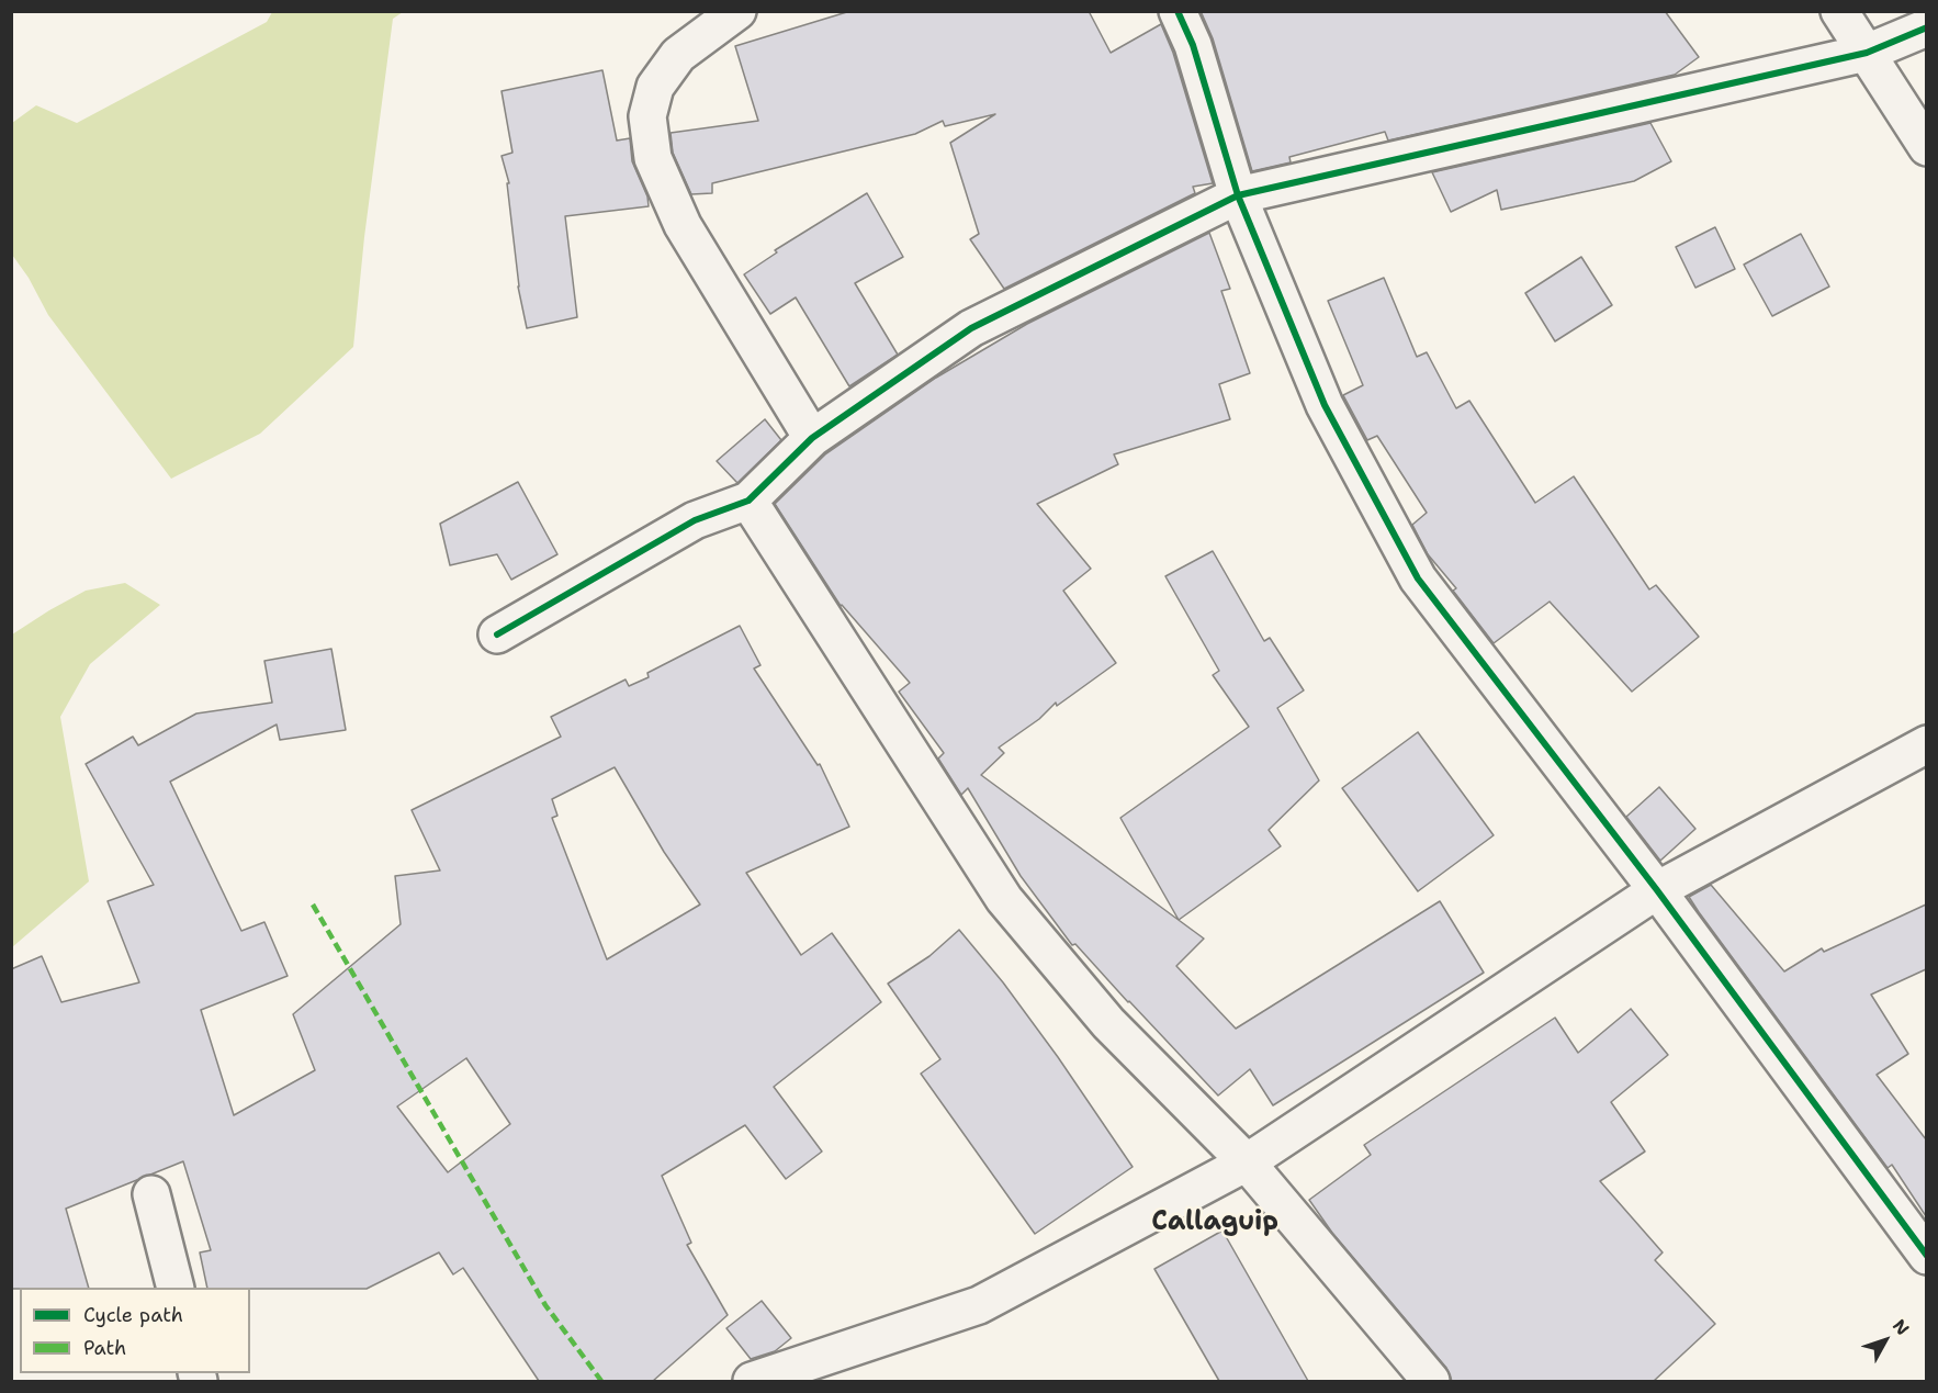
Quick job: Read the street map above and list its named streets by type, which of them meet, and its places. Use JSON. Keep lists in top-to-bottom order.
{
  "districts": ["Callaguip"],
  "legend": ["Cycle path", "Path"],
  "north": "top right"
}
